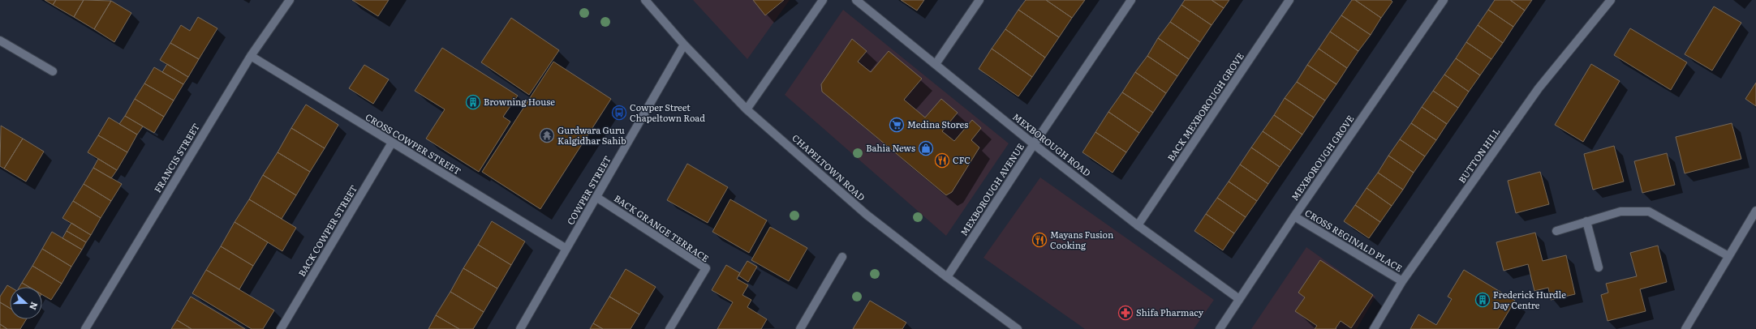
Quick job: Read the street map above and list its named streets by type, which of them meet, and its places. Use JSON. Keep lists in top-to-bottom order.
{
  "streets": {
    "street": [
      "BACK MEXBOROUGH GROVE",
      "CROSS COWPER STREET",
      "MEXBOROUGH ROAD",
      "BUTTON HILL",
      "FRANCIS STREET",
      "MEXBOROUGH GROVE",
      "CHAPELTOWN ROAD",
      "MEXBOROUGH AVENUE",
      "COWPER STREET",
      "BACK GRANGE TERRACE",
      "BACK COWPER STREET",
      "CROSS REGINALD PLACE"
    ]
  },
  "crossings": [
    ["BACK MEXBOROUGH GROVE", "MEXBOROUGH ROAD"],
    ["CROSS COWPER STREET", "FRANCIS STREET"],
    ["CROSS COWPER STREET", "COWPER STREET"],
    ["CROSS COWPER STREET", "BACK COWPER STREET"],
    ["MEXBOROUGH ROAD", "MEXBOROUGH GROVE"],
    ["MEXBOROUGH ROAD", "MEXBOROUGH AVENUE"],
    ["BUTTON HILL", "CROSS REGINALD PLACE"],
    ["MEXBOROUGH GROVE", "CROSS REGINALD PLACE"],
    ["CHAPELTOWN ROAD", "MEXBOROUGH AVENUE"],
    ["CHAPELTOWN ROAD", "COWPER STREET"],
    ["COWPER STREET", "BACK GRANGE TERRACE"]
  ],
  "places": {
    "building": ["Browning House", "Frederick Hurdle Day Centre"],
    "bus stop": ["Cowper Street Chapeltown Road"],
    "supermarket": ["Medina Stores"],
    "temple": ["Gurdwara Guru Kalgidhar Sahib"],
    "shop": ["Bahia News"],
    "restaurant": ["CFC", "Mayans Fusion Cooking"],
    "pharmacy": ["Shifa Pharmacy"]
  },
  "north": "right"
}
